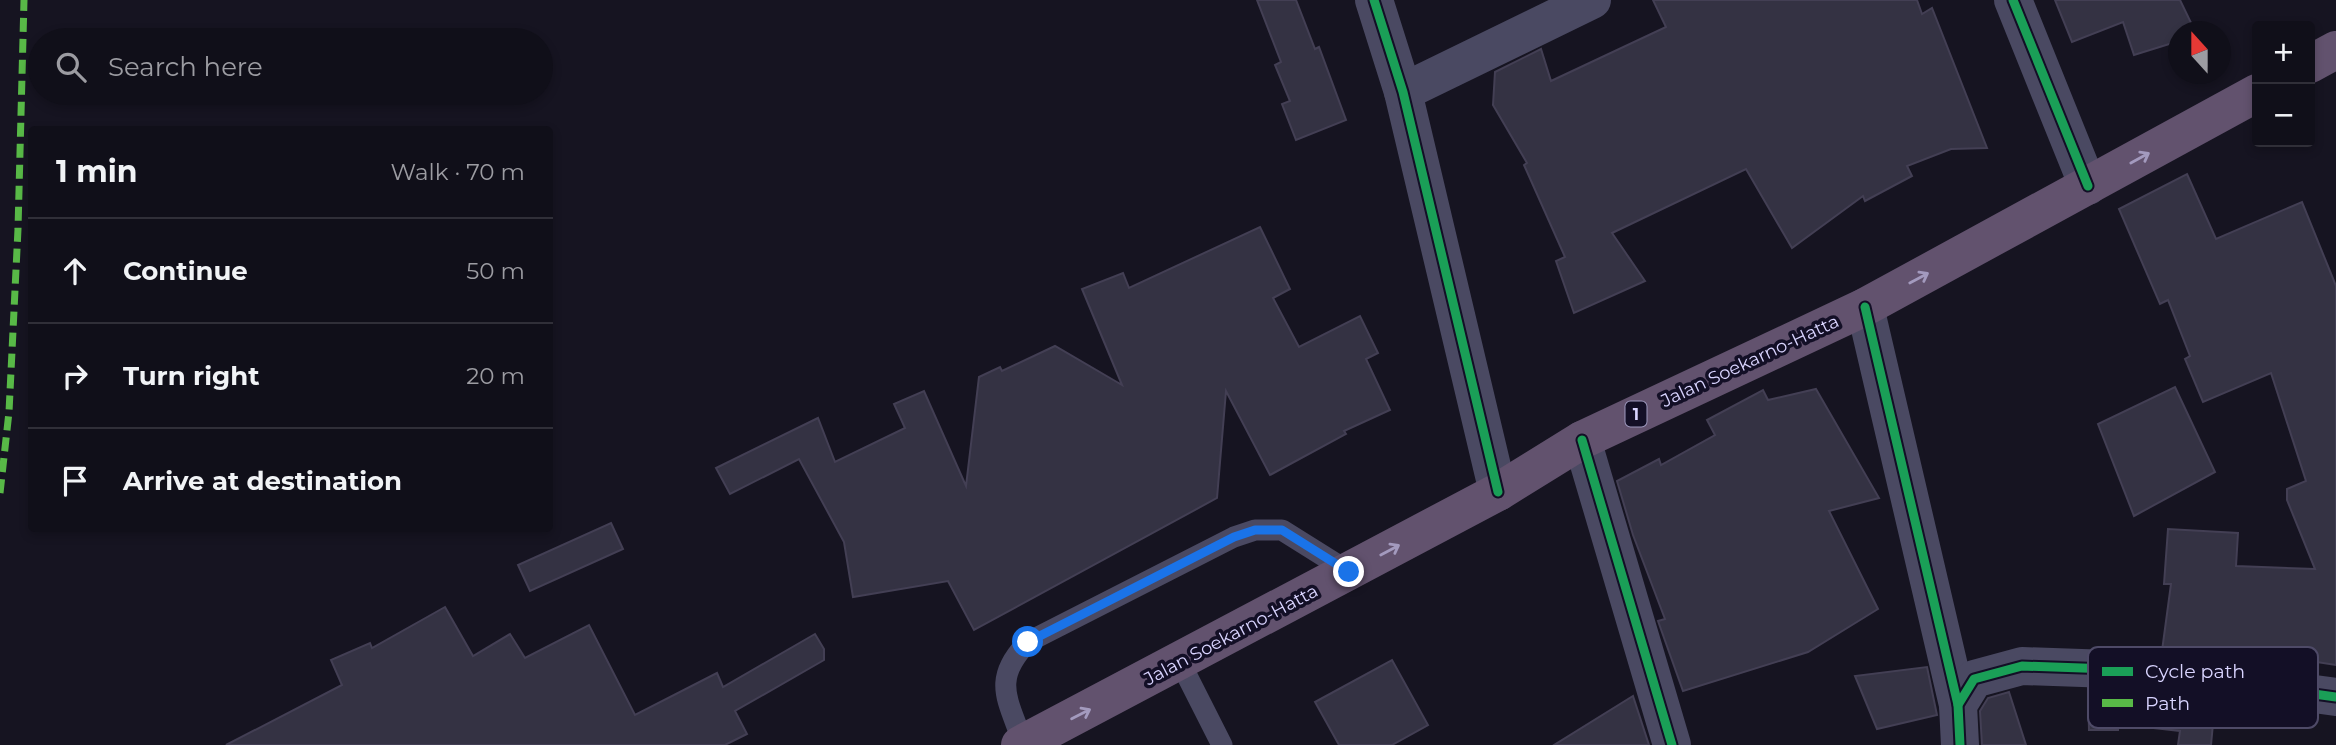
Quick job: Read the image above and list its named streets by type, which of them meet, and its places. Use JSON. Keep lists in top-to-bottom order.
{
  "streets": {
    "highway": ["Jalan Soekarno-Hatta", "1"]
  },
  "one_way": ["Jalan Soekarno-Hatta"],
  "legend": ["Cycle path", "Path"],
  "north": "top",
  "page": {
    "map_buttons": ["+", "−"],
    "search": "Search here",
    "heading": ["1 min", "Walk · 70 m"],
    "list": [
      ["Continue", "50 m"],
      ["Turn right", "20 m"],
      "Arrive at destination"
    ]
  }
}
